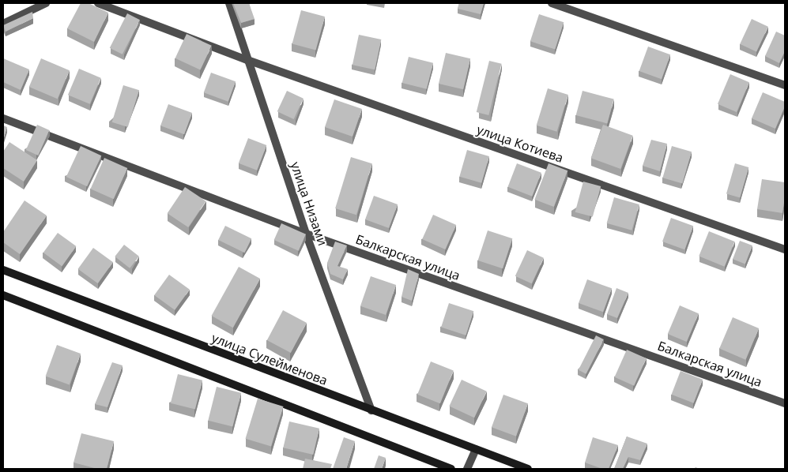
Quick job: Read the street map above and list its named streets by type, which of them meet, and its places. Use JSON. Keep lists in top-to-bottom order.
{
  "streets": {
    "main road": ["улица Сулейменова"],
    "street": ["улица Котиева", "улица Низами", "Балкарская улица"]
  },
  "crossings": [
    ["улица Котиева", "улица Низами"],
    ["улица Низами", "Балкарская улица"],
    ["улица Низами", "улица Сулейменова"]
  ]
}
